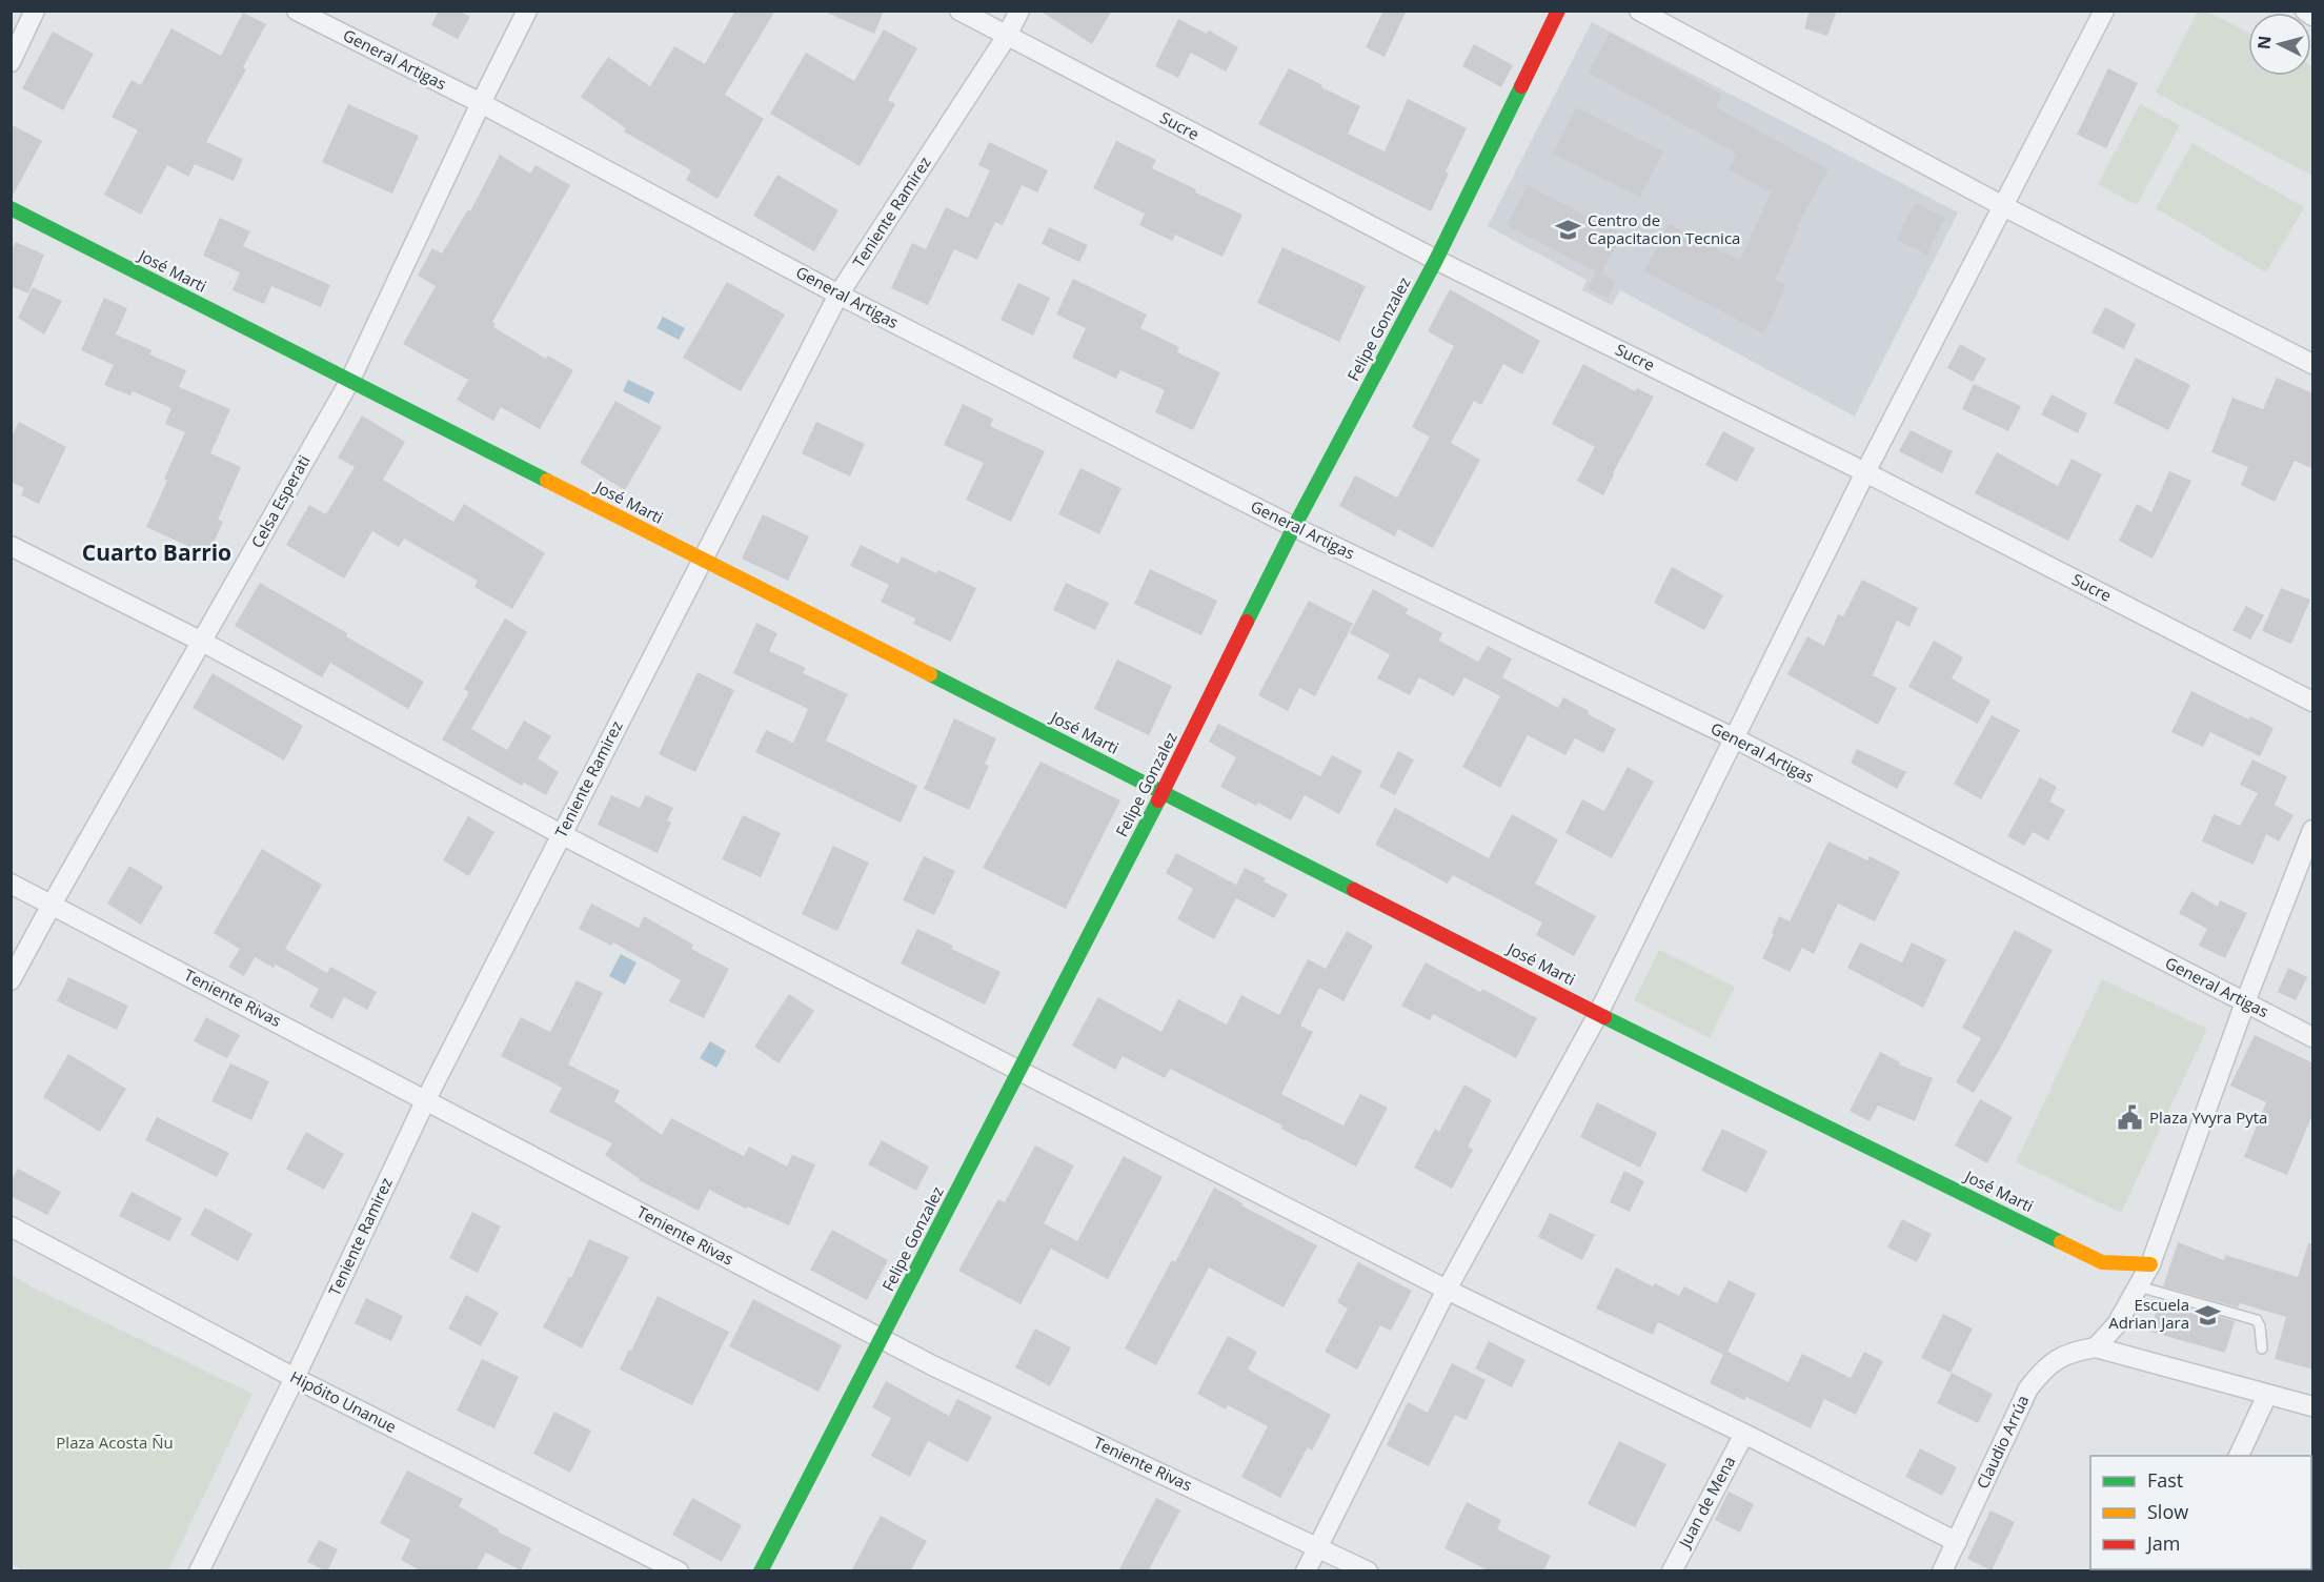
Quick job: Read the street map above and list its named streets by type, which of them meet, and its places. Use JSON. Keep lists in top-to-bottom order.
{
  "streets": {
    "street": [
      "General Artigas",
      "Sucre",
      "Teniente Ramirez",
      "José Marti",
      "Felipe Gonzalez",
      "Celsa Esperati",
      "Teniente Rivas",
      "Hipóito Unanue",
      "Claudio Arrúa",
      "Juan de Mena"
    ]
  },
  "crossings": [
    ["General Artigas", "Teniente Ramirez"],
    ["General Artigas", "Felipe Gonzalez"],
    ["General Artigas", "Celsa Esperati"],
    ["Sucre", "Teniente Ramirez"],
    ["Sucre", "Felipe Gonzalez"],
    ["Teniente Ramirez", "José Marti"],
    ["Teniente Ramirez", "Teniente Rivas"],
    ["Teniente Ramirez", "Hipóito Unanue"],
    ["José Marti", "Felipe Gonzalez"],
    ["José Marti", "Celsa Esperati"],
    ["Felipe Gonzalez", "Teniente Rivas"],
    ["Celsa Esperati", "Teniente Rivas"]
  ],
  "districts": ["Cuarto Barrio"],
  "parks": ["Plaza Acosta Ñu"],
  "places": {
    "school or university": ["Centro de Capacitacion Tecnica", "Escuela Adrian Jara"],
    "public building": ["Plaza Yvyra Pyta"]
  },
  "legend": ["Fast", "Slow", "Jam"],
  "north": "left"
}
